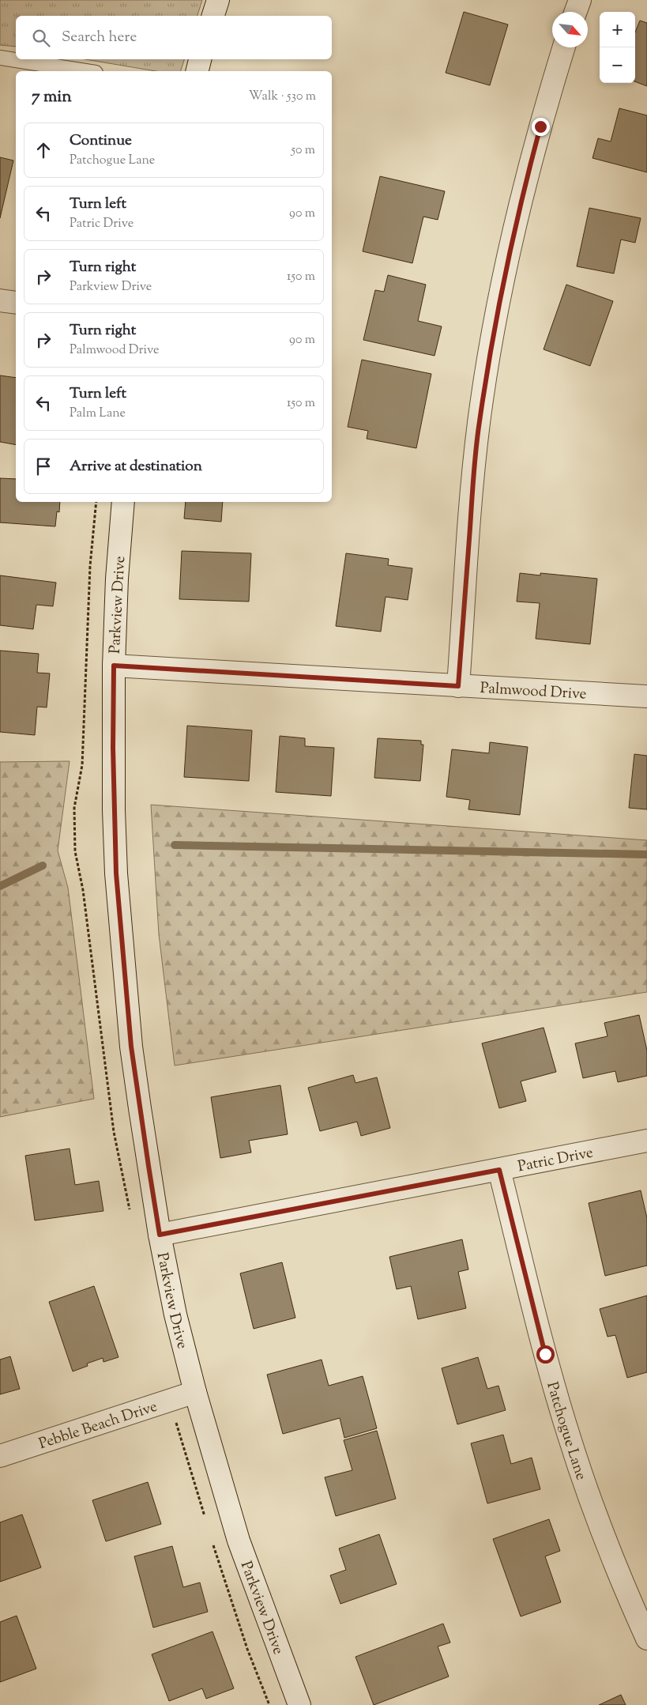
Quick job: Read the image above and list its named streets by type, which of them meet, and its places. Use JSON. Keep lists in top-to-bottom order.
{
  "streets": {
    "street": [
      "Parkview Drive",
      "Palmwood Drive",
      "Patric Drive",
      "Pebble Beach Drive",
      "Patchogue Lane"
    ]
  },
  "crossings": [
    ["Parkview Drive", "Palmwood Drive"],
    ["Parkview Drive", "Patric Drive"],
    ["Parkview Drive", "Pebble Beach Drive"],
    ["Patric Drive", "Patchogue Lane"]
  ],
  "north": "bottom right",
  "page": {
    "map_buttons": ["+", "−"],
    "search": "Search here",
    "heading": ["7 min", "Walk · 530 m"],
    "list": [
      ["Continue", "Patchogue Lane", "50 m"],
      ["Turn left", "Patric Drive", "90 m"],
      ["Turn right", "Parkview Drive", "150 m"],
      ["Turn right", "Palmwood Drive", "90 m"],
      ["Turn left", "Palm Lane", "150 m"],
      "Arrive at destination"
    ]
  }
}
